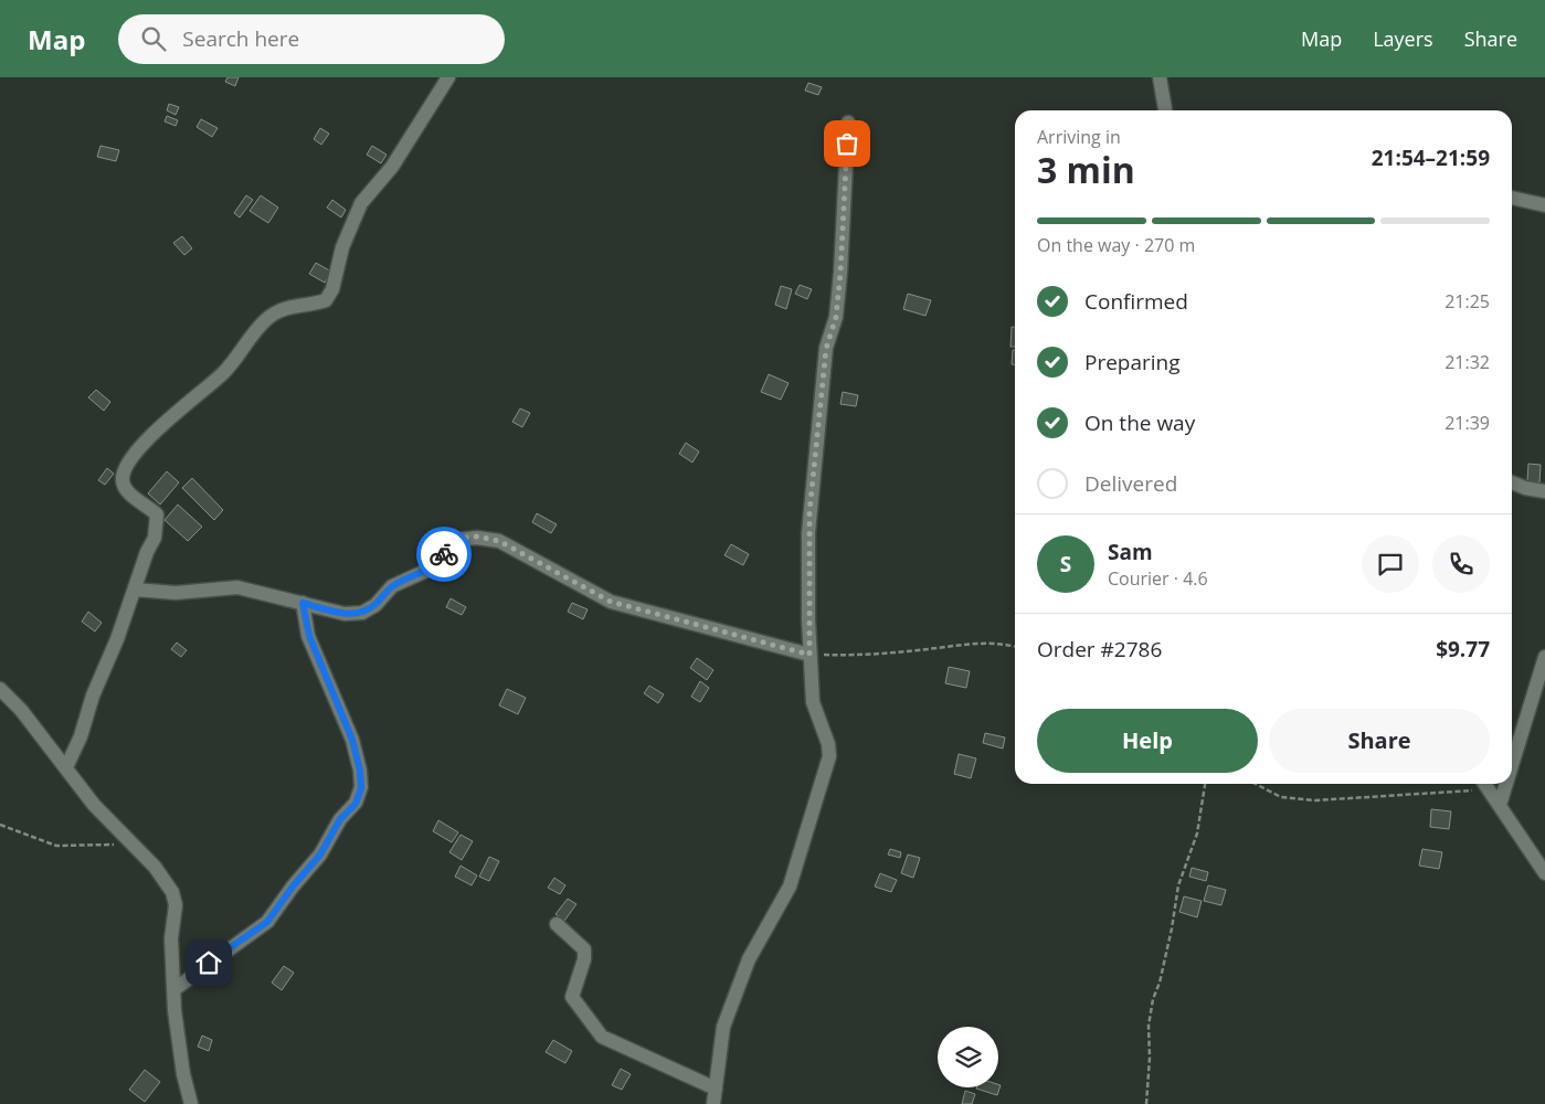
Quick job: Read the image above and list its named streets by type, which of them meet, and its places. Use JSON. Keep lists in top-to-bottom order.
{
  "page": {
    "header": "Map",
    "search": "Search here",
    "nav": ["Map", "Layers", "Share"],
    "heading": ["3 min", "Arriving in", "21:54–21:59"],
    "panel": [
      "Sam",
      "Courier · 4.6",
      "Order #2786",
      "$9.77"
    ],
    "bar": "On the way · 270 m",
    "list": [
      ["Confirmed", "21:25"],
      ["Preparing", "21:32"],
      ["On the way", "21:39"],
      "Delivered"
    ],
    "round": "S",
    "buttons": ["Help", "Share"]
  }
}
